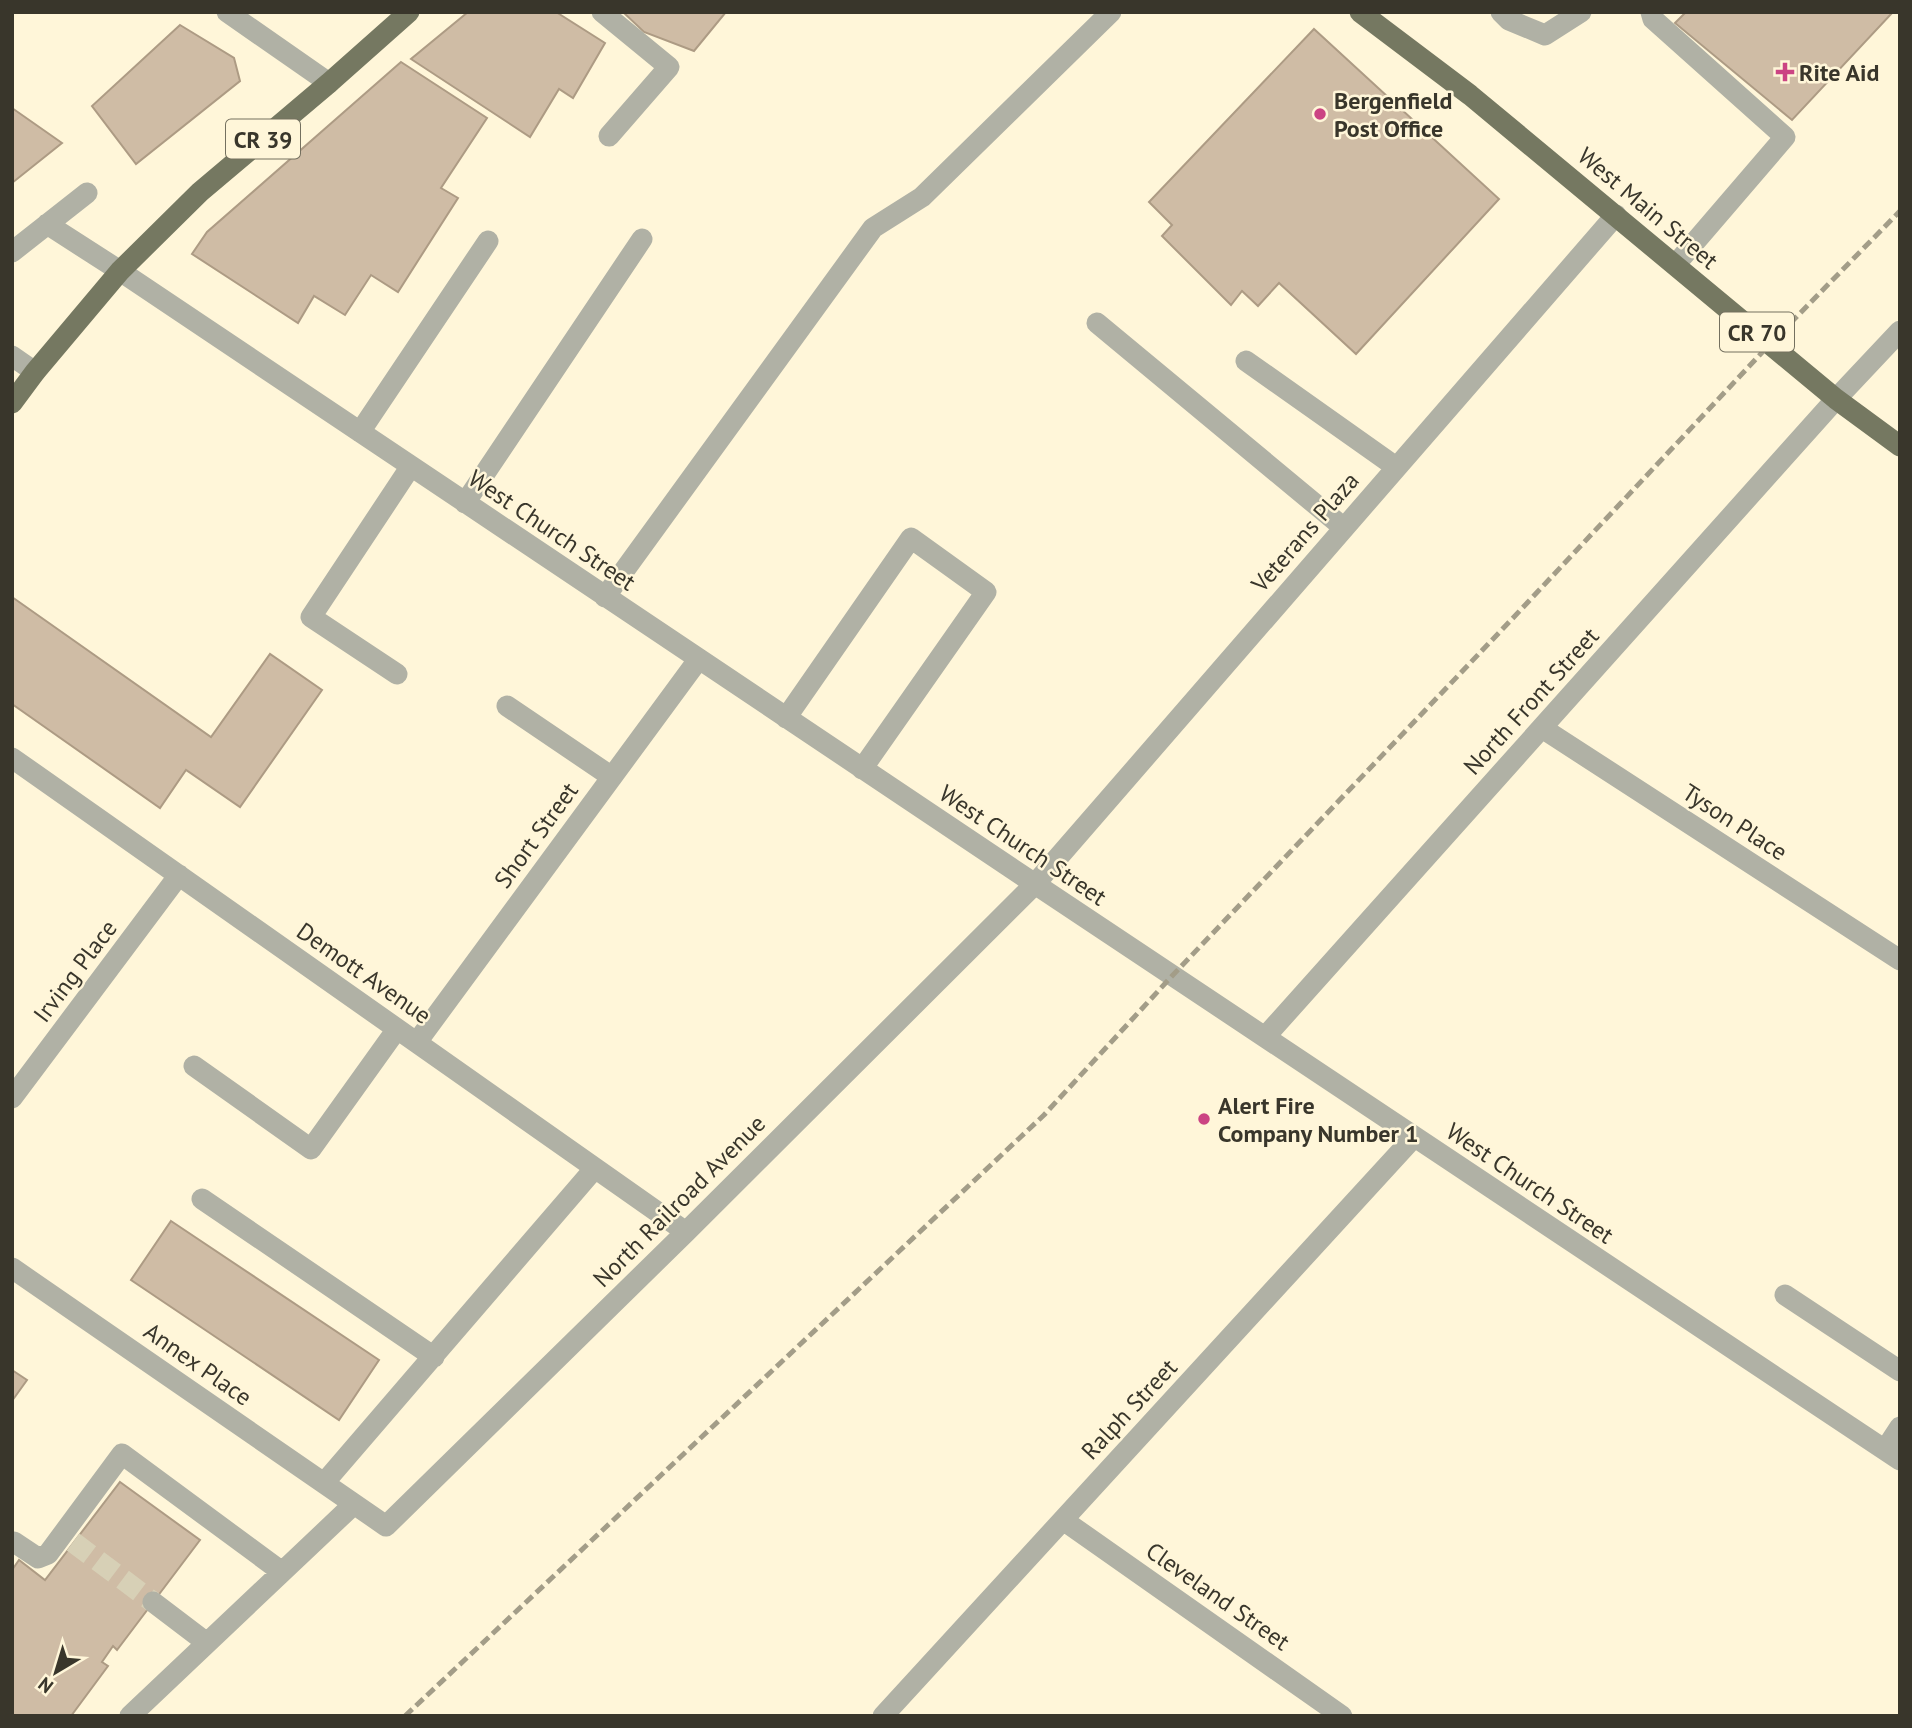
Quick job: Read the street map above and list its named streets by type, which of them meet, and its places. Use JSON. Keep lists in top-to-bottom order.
{
  "streets": {
    "main road": ["CR 39", "West Main Street", "CR 70"],
    "street": [
      "West Church Street",
      "Veterans Plaza",
      "North Front Street",
      "Tyson Place",
      "Short Street",
      "Irving Place",
      "Demott Avenue",
      "North Railroad Avenue",
      "Annex Place",
      "Ralph Street",
      "Cleveland Street"
    ]
  },
  "crossings": [
    ["CR 39", "West Church Street"],
    ["West Main Street", "Veterans Plaza"],
    ["West Main Street", "North Front Street"],
    ["West Church Street", "Veterans Plaza"],
    ["West Church Street", "North Front Street"],
    ["West Church Street", "Short Street"],
    ["West Church Street", "North Railroad Avenue"],
    ["West Church Street", "Ralph Street"],
    ["Veterans Plaza", "North Railroad Avenue"],
    ["North Front Street", "Tyson Place"],
    ["Short Street", "Demott Avenue"],
    ["Irving Place", "Demott Avenue"],
    ["Demott Avenue", "North Railroad Avenue"],
    ["North Railroad Avenue", "Annex Place"],
    ["Ralph Street", "Cleveland Street"]
  ],
  "places": {
    "health": ["Rite Aid"],
    "other": ["Bergenfield Post Office", "Alert Fire Company Number 1"]
  },
  "north": "bottom left"
}
